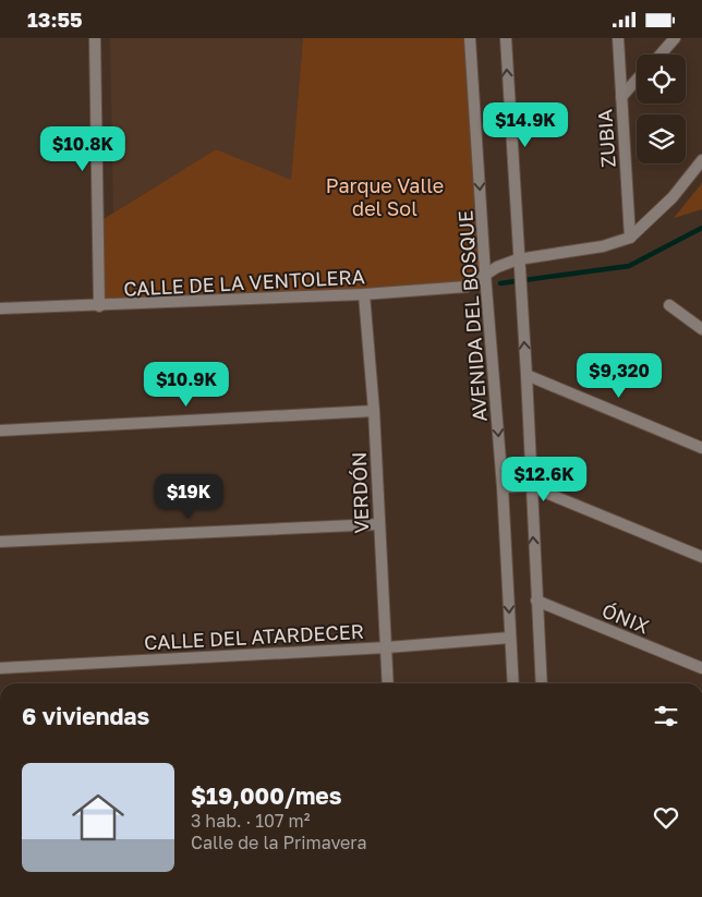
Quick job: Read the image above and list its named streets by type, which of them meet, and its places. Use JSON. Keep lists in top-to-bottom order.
{
  "streets": {
    "street": [
      "ZUBIA",
      "CALLE DE LA VENTOLERA",
      "AVENIDA DEL BOSQUE",
      "VERDÓN",
      "ÓNIX",
      "CALLE DEL ATARDECER"
    ]
  },
  "crossings": [
    ["ZUBIA", "CALLE DE LA VENTOLERA"],
    ["CALLE DE LA VENTOLERA", "AVENIDA DEL BOSQUE"],
    ["CALLE DE LA VENTOLERA", "VERDÓN"],
    ["AVENIDA DEL BOSQUE", "CALLE DEL ATARDECER"],
    ["VERDÓN", "CALLE DEL ATARDECER"]
  ],
  "parks": ["Parque Valle del Sol"],
  "page": {
    "status": "13:55",
    "price": [
      "$14.9K",
      "$10.8K",
      "$9,320",
      "$10.9K",
      "$12.6K",
      "$19K"
    ],
    "heading": "6 viviendas",
    "list": [
      {
        "name": "$19,000/mes",
        "note": "3 hab. · 107 m² · Calle de la Primavera"
      }
    ]
  }
}
